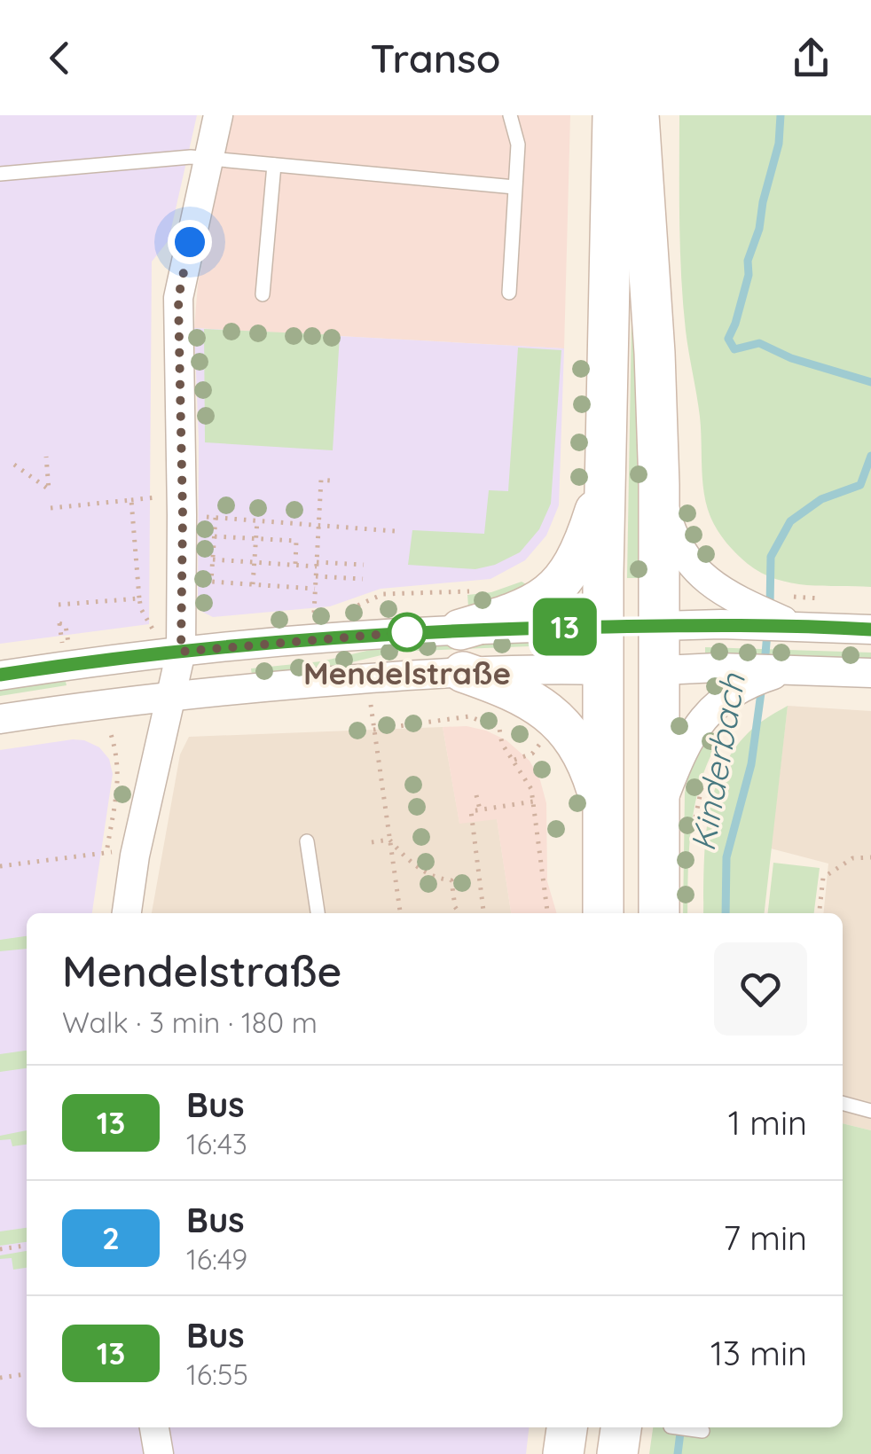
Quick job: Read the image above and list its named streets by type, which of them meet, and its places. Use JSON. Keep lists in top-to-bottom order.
{
  "water": ["Kinderbach"],
  "places": ["Mendelstraße"],
  "lines": ["bus line 13"],
  "page": {
    "header": "Transo",
    "on_map": "13",
    "heading": ["Mendelstraße", "Walk · 3 min · 180 m"],
    "list": [
      {
        "mark": "13",
        "name": "Bus",
        "note": "16:43",
        "value": "1 min"
      },
      {
        "mark": "2",
        "name": "Bus",
        "note": "16:49",
        "value": "7 min"
      },
      {
        "mark": "13",
        "name": "Bus",
        "note": "16:55",
        "value": "13 min"
      }
    ]
  }
}
